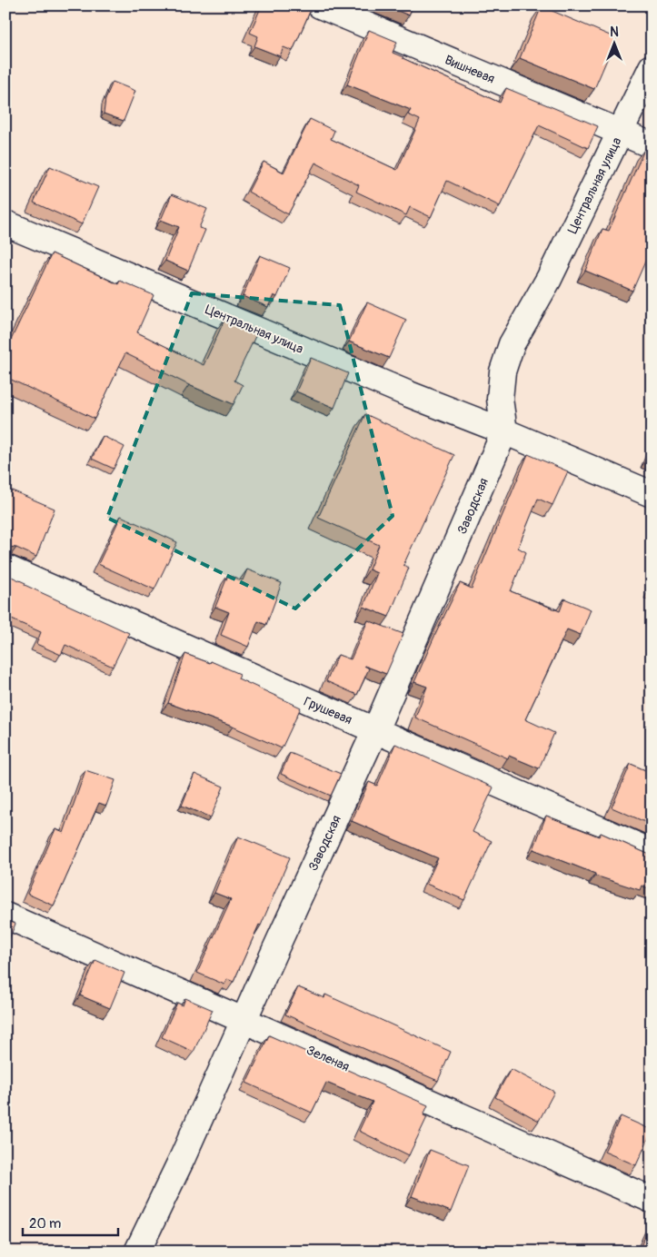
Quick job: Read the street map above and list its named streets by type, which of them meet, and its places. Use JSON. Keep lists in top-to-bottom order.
{
  "streets": {
    "street": [
      "Вишневая",
      "Центральная улица",
      "Заводская",
      "Грушевая",
      "Зеленая"
    ]
  },
  "crossings": [
    ["Вишневая", "Центральная улица"],
    ["Центральная улица", "Заводская"],
    ["Заводская", "Грушевая"],
    ["Заводская", "Зеленая"]
  ],
  "scale_bar": "20 m",
  "north": "top"
}
